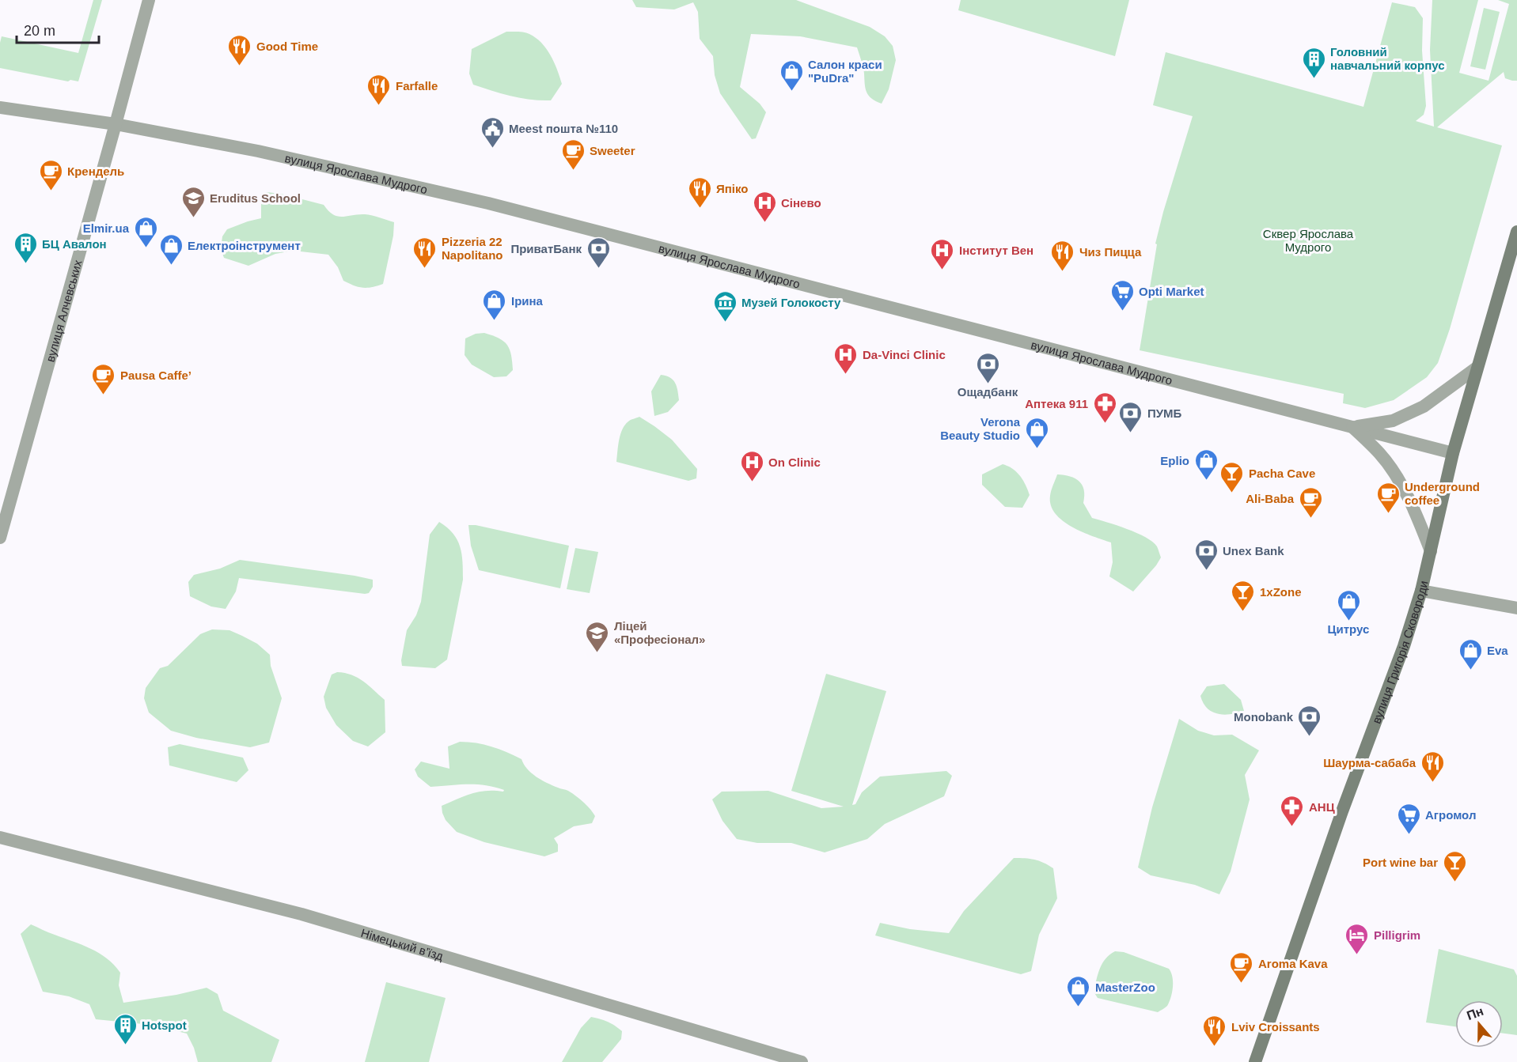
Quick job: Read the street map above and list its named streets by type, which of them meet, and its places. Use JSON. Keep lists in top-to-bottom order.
{
  "streets": {
    "main road": ["вулиця Григорія Сковороди"],
    "street": ["вулиця Ярослава Мудрого", "вулиця Алчевських", "Німецький в’їзд"]
  },
  "crossings": [
    ["вулиця Ярослава Мудрого", "вулиця Алчевських"],
    ["вулиця Ярослава Мудрого", "вулиця Григорія Сковороди"]
  ],
  "parks": ["Сквер Ярослава Мудрого"],
  "places": {
    "restaurant": [
      "Good Time",
      "Farfalle",
      "Япіко",
      "Pizzeria 22 Napolitano",
      "Чиз Пицца",
      "Шаурма-сабаба",
      "Lviv Croissants"
    ],
    "building": ["Головний навчальний корпус", "БЦ Авалон", "Hotspot"],
    "shop": [
      "Салон краси \"PuDra\"",
      "Elmir.ua",
      "Електроінструмент",
      "Ірина",
      "Verona Beauty Studio",
      "Eplio",
      "Цитрус",
      "Eva",
      "MasterZoo"
    ],
    "public building": ["Meest пошта №110"],
    "cafe": [
      "Sweeter",
      "Крендель",
      "Pausa Caffe’",
      "Underground coffee",
      "Ali-Baba",
      "Aroma Kava"
    ],
    "school or university": ["Eruditus School", "Ліцей «Професіонал»"],
    "hospital": [
      "Сінево",
      "Інститут Вен",
      "Da-Vinci Сlinic",
      "On Clinic"
    ],
    "bank": [
      "ПриватБанк",
      "Ощадбанк",
      "ПУМБ",
      "Unex Bank",
      "Monobank"
    ],
    "supermarket": ["Opti Market", "Агромол"],
    "museum": ["Музей Голокосту"],
    "pharmacy": ["Аптека 911", "АНЦ"],
    "bar": ["Pacha Cave", "1xZone", "Port wine bar"],
    "hotel": ["Pilligrim"]
  },
  "scale_bar": "20 m",
  "north": "top"
}
